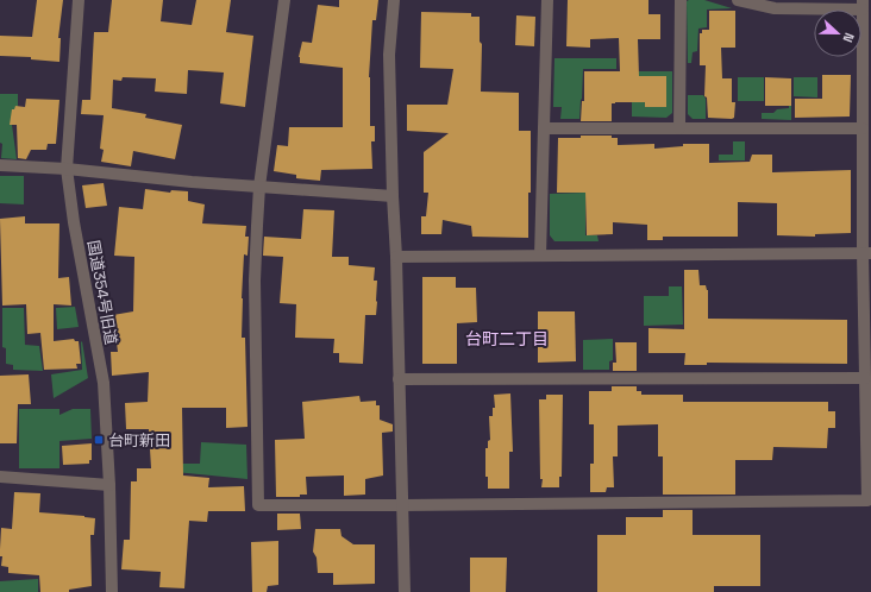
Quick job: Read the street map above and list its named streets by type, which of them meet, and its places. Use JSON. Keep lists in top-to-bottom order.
{
  "streets": {
    "street": ["国道354号旧道"]
  },
  "districts": ["台町二丁目"],
  "places": {
    "transit": ["台町新田"]
  },
  "north": "right"
}
